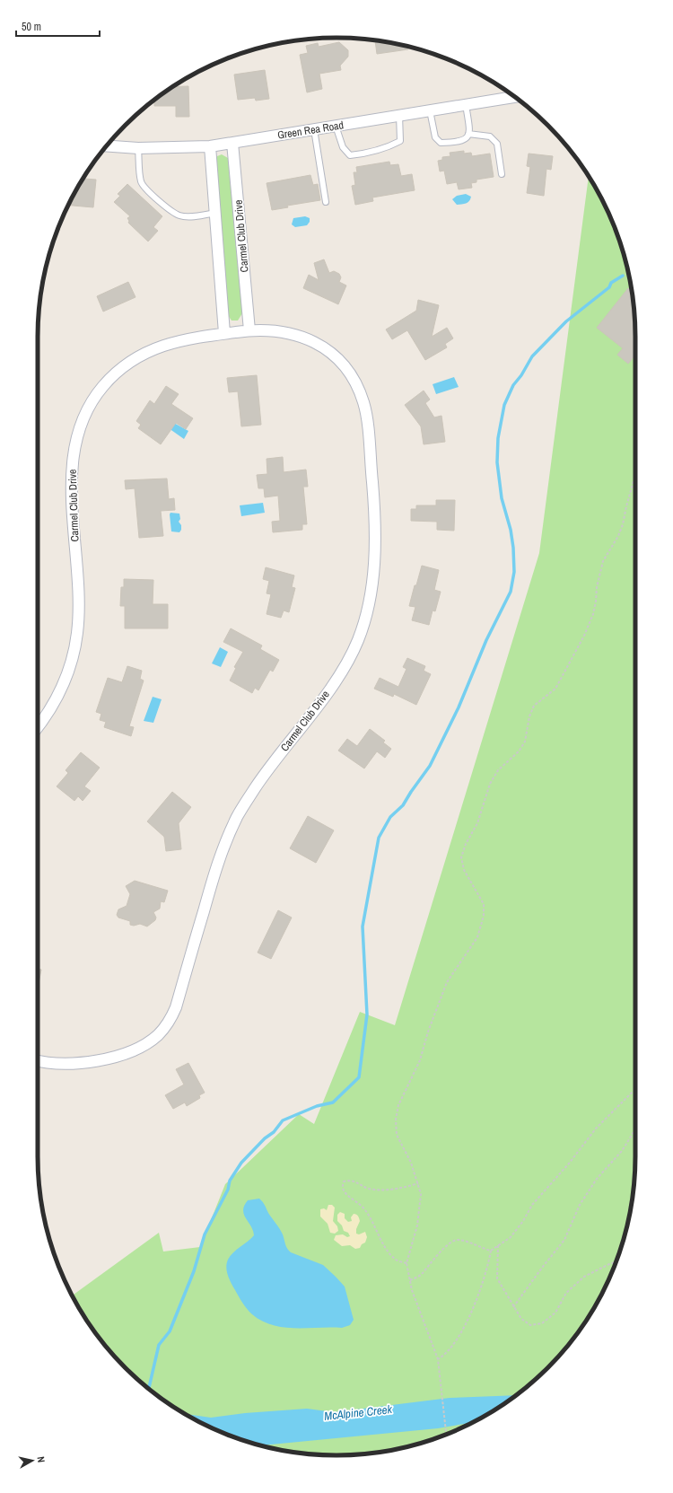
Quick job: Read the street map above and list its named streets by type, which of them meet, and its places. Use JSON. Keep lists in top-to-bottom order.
{
  "streets": {
    "street": ["Green Rea Road", "Carmel Club Drive"]
  },
  "crossings": [
    ["Green Rea Road", "Carmel Club Drive"]
  ],
  "water": ["McAlpine Creek"],
  "scale_bar": "50 m",
  "north": "right"
}
